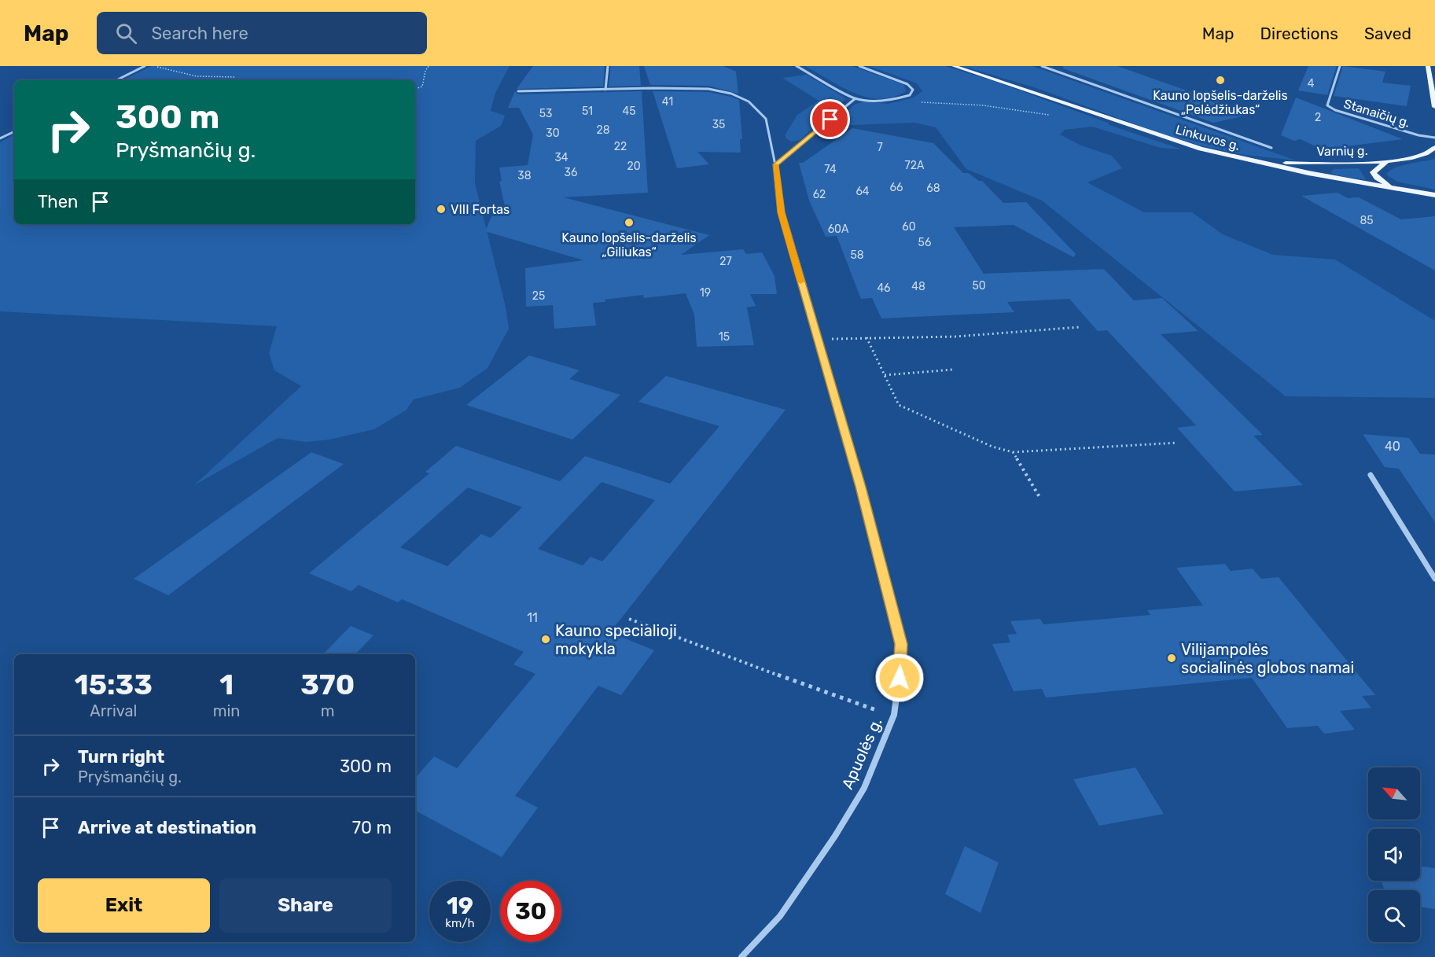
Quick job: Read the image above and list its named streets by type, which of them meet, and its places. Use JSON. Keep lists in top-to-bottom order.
{
  "streets": {
    "main road": ["Linkuvos g.", "Varnių g."],
    "street": ["Stanaičių g.", "Apuolės g."]
  },
  "crossings": [
    ["Linkuvos g.", "Varnių g."]
  ],
  "places": [
    "Kauno lopšelis-darželis „Pelėdžiukas“",
    "VIII Fortas",
    "Kauno lopšelis-darželis „Giliukas“",
    "Kauno specialioji mokykla",
    "Vilijampolės socialinės globos namai"
  ],
  "house_numbers": [
    "4",
    "41",
    "51",
    "45",
    "53",
    "2",
    "35",
    "28",
    "30",
    "22",
    "7",
    "34",
    "72A",
    "20",
    "74",
    "36",
    "38",
    "66",
    "68",
    "64",
    "62",
    "85",
    "60",
    "60A",
    "56",
    "58",
    "27",
    "50",
    "48",
    "46",
    "19",
    "25",
    "15",
    "40",
    "11"
  ],
  "north": "top left",
  "page": {
    "header": "Map",
    "search": "Search here",
    "nav": ["Map", "Directions", "Saved"],
    "turn": ["300 m", "Pryšmančių g."],
    "then": "Then",
    "eta": [
      "15:33",
      "Arrival",
      "1",
      "min",
      "370",
      "m"
    ],
    "list": [
      {
        "name": "Turn right",
        "note": "Pryšmančių g.",
        "value": "300 m"
      },
      {
        "name": "Arrive at destination",
        "value": "70 m"
      }
    ],
    "buttons": ["Exit", "Share"],
    "speed": "19 km/h",
    "limit": "30"
  }
}
